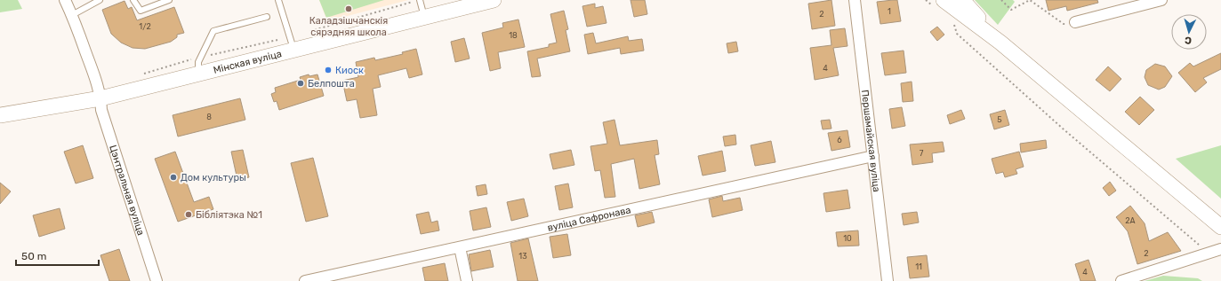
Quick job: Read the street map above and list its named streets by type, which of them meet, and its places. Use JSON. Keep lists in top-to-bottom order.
{
  "streets": {
    "street": [
      "Мінская вуліца",
      "Першамайская вуліца",
      "Цэнтральная вуліца",
      "вуліца Сафронава"
    ]
  },
  "crossings": [
    ["Мінская вуліца", "Цэнтральная вуліца"],
    ["Першамайская вуліца", "вуліца Сафронава"]
  ],
  "places": [
    "Каладзішчанскія сярэдняя школа",
    "Киоск",
    "Белпошта",
    "Дом культуры",
    "Бібліятэка №1"
  ],
  "house_numbers": [
    "1",
    "2",
    "1/2",
    "18",
    "4",
    "8",
    "5",
    "6",
    "7",
    "2А",
    "10",
    "2",
    "13",
    "11",
    "4"
  ],
  "scale_bar": "50 m",
  "north": "bottom"
}
